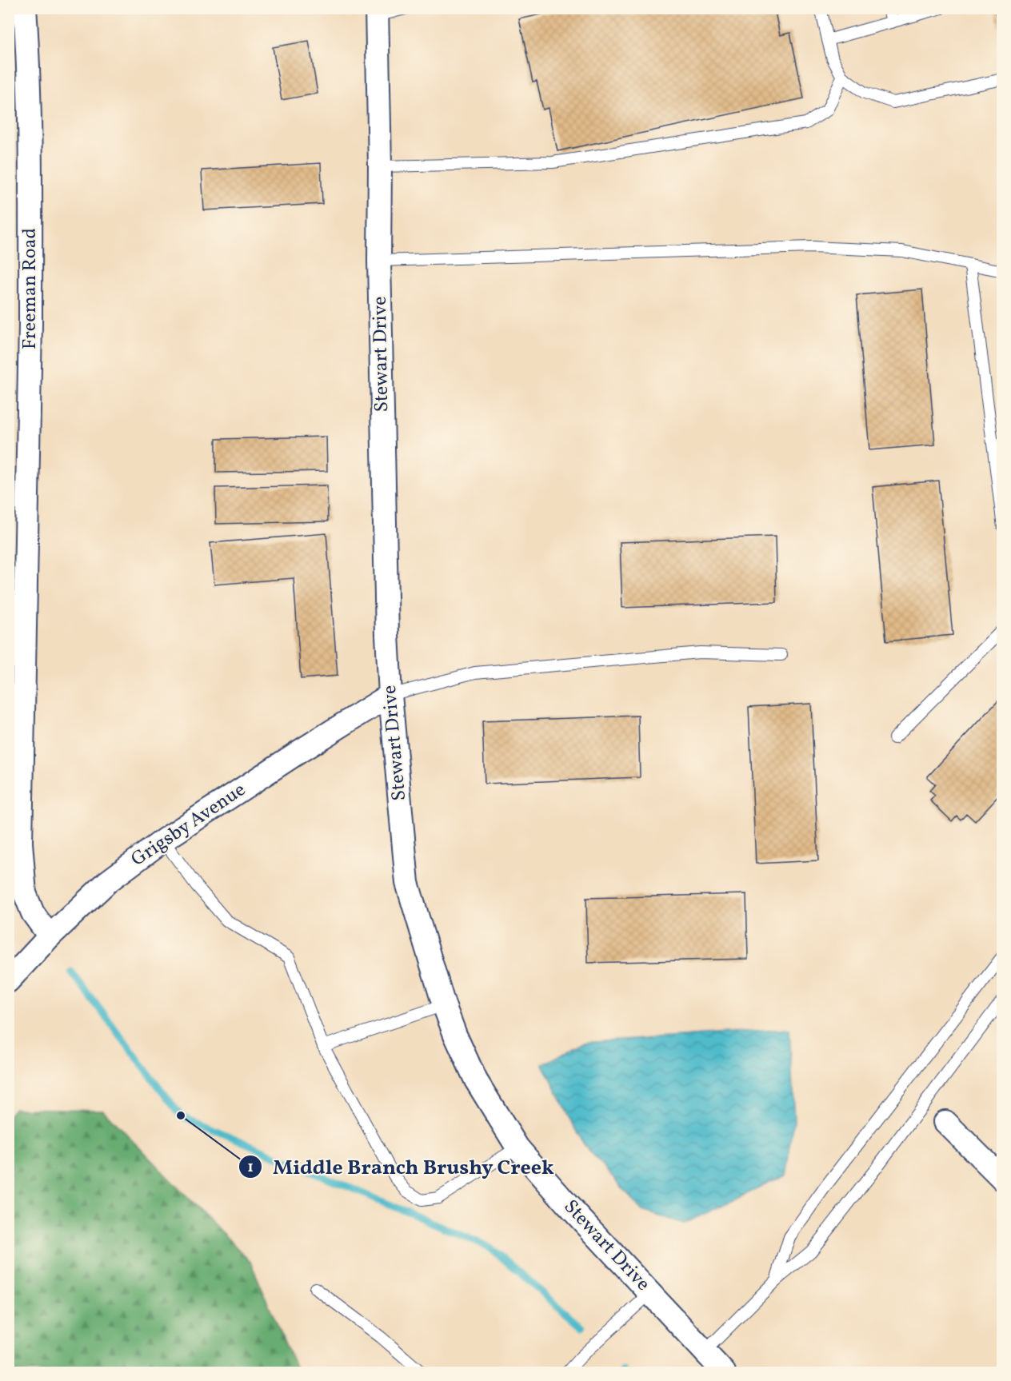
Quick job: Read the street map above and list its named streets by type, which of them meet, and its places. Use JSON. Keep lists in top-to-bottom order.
{
  "streets": {
    "street": ["Freeman Road", "Stewart Drive", "Grigsby Avenue"]
  },
  "crossings": [
    ["Freeman Road", "Grigsby Avenue"],
    ["Stewart Drive", "Grigsby Avenue"]
  ],
  "places": ["Middle Branch Brushy Creek"]
}
